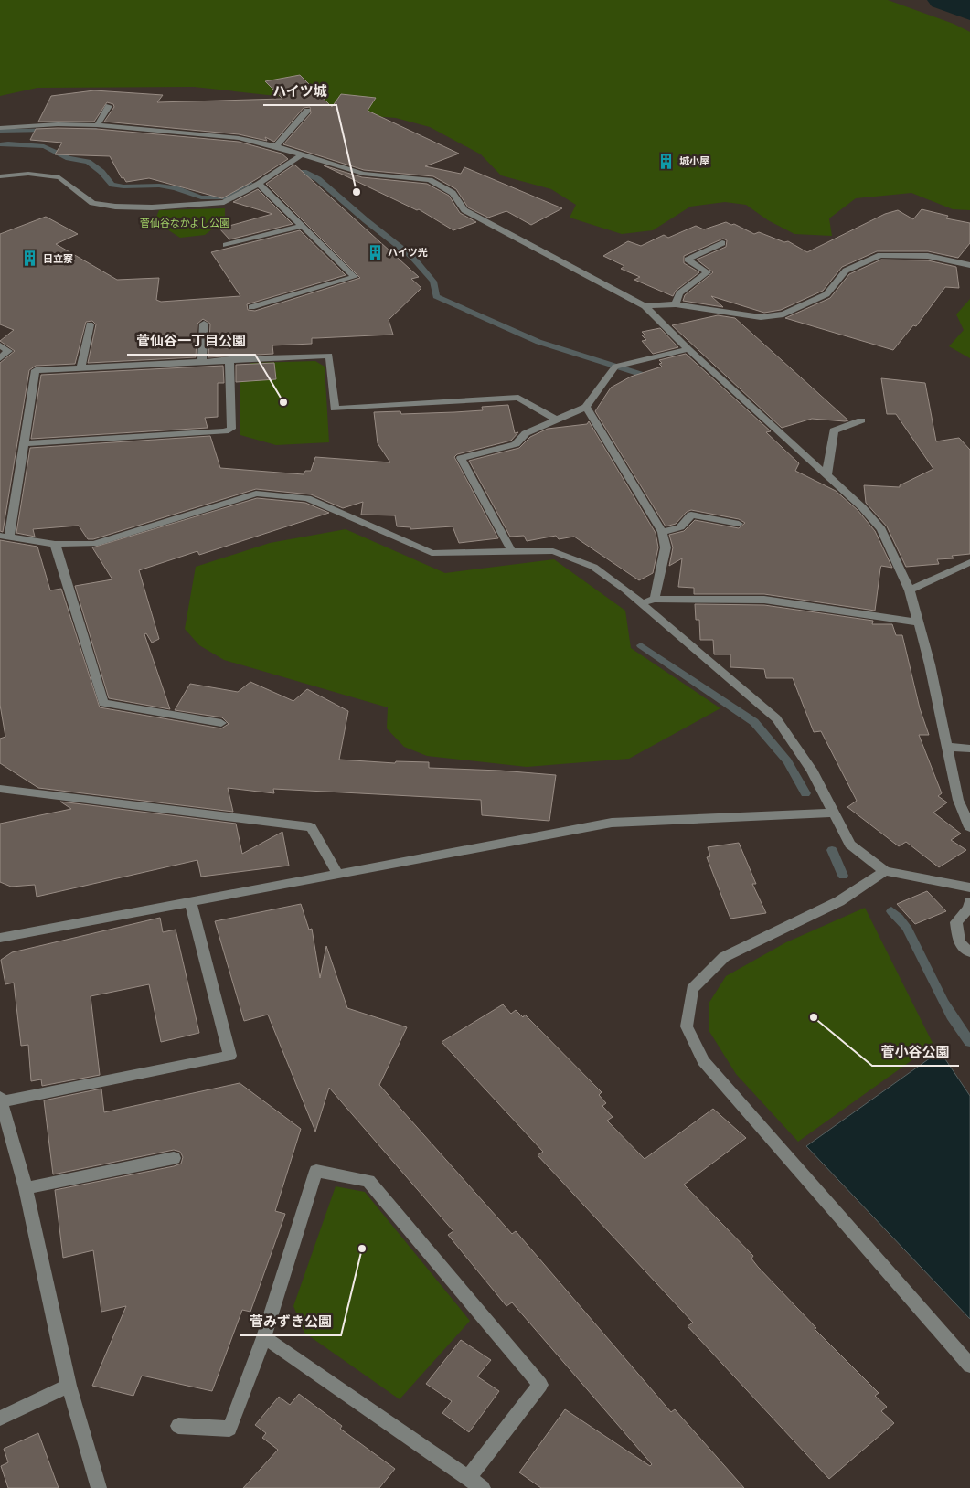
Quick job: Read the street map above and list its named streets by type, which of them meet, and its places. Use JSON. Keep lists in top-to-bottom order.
{
  "parks": ["菅仙谷なかよし公園"],
  "places": {
    "building": ["城小屋", "ハイツ光", "日立寮"],
    "other": [
      "ハイツ城",
      "菅仙谷一丁目公園",
      "菅小谷公園",
      "菅みずき公園"
    ]
  }
}
